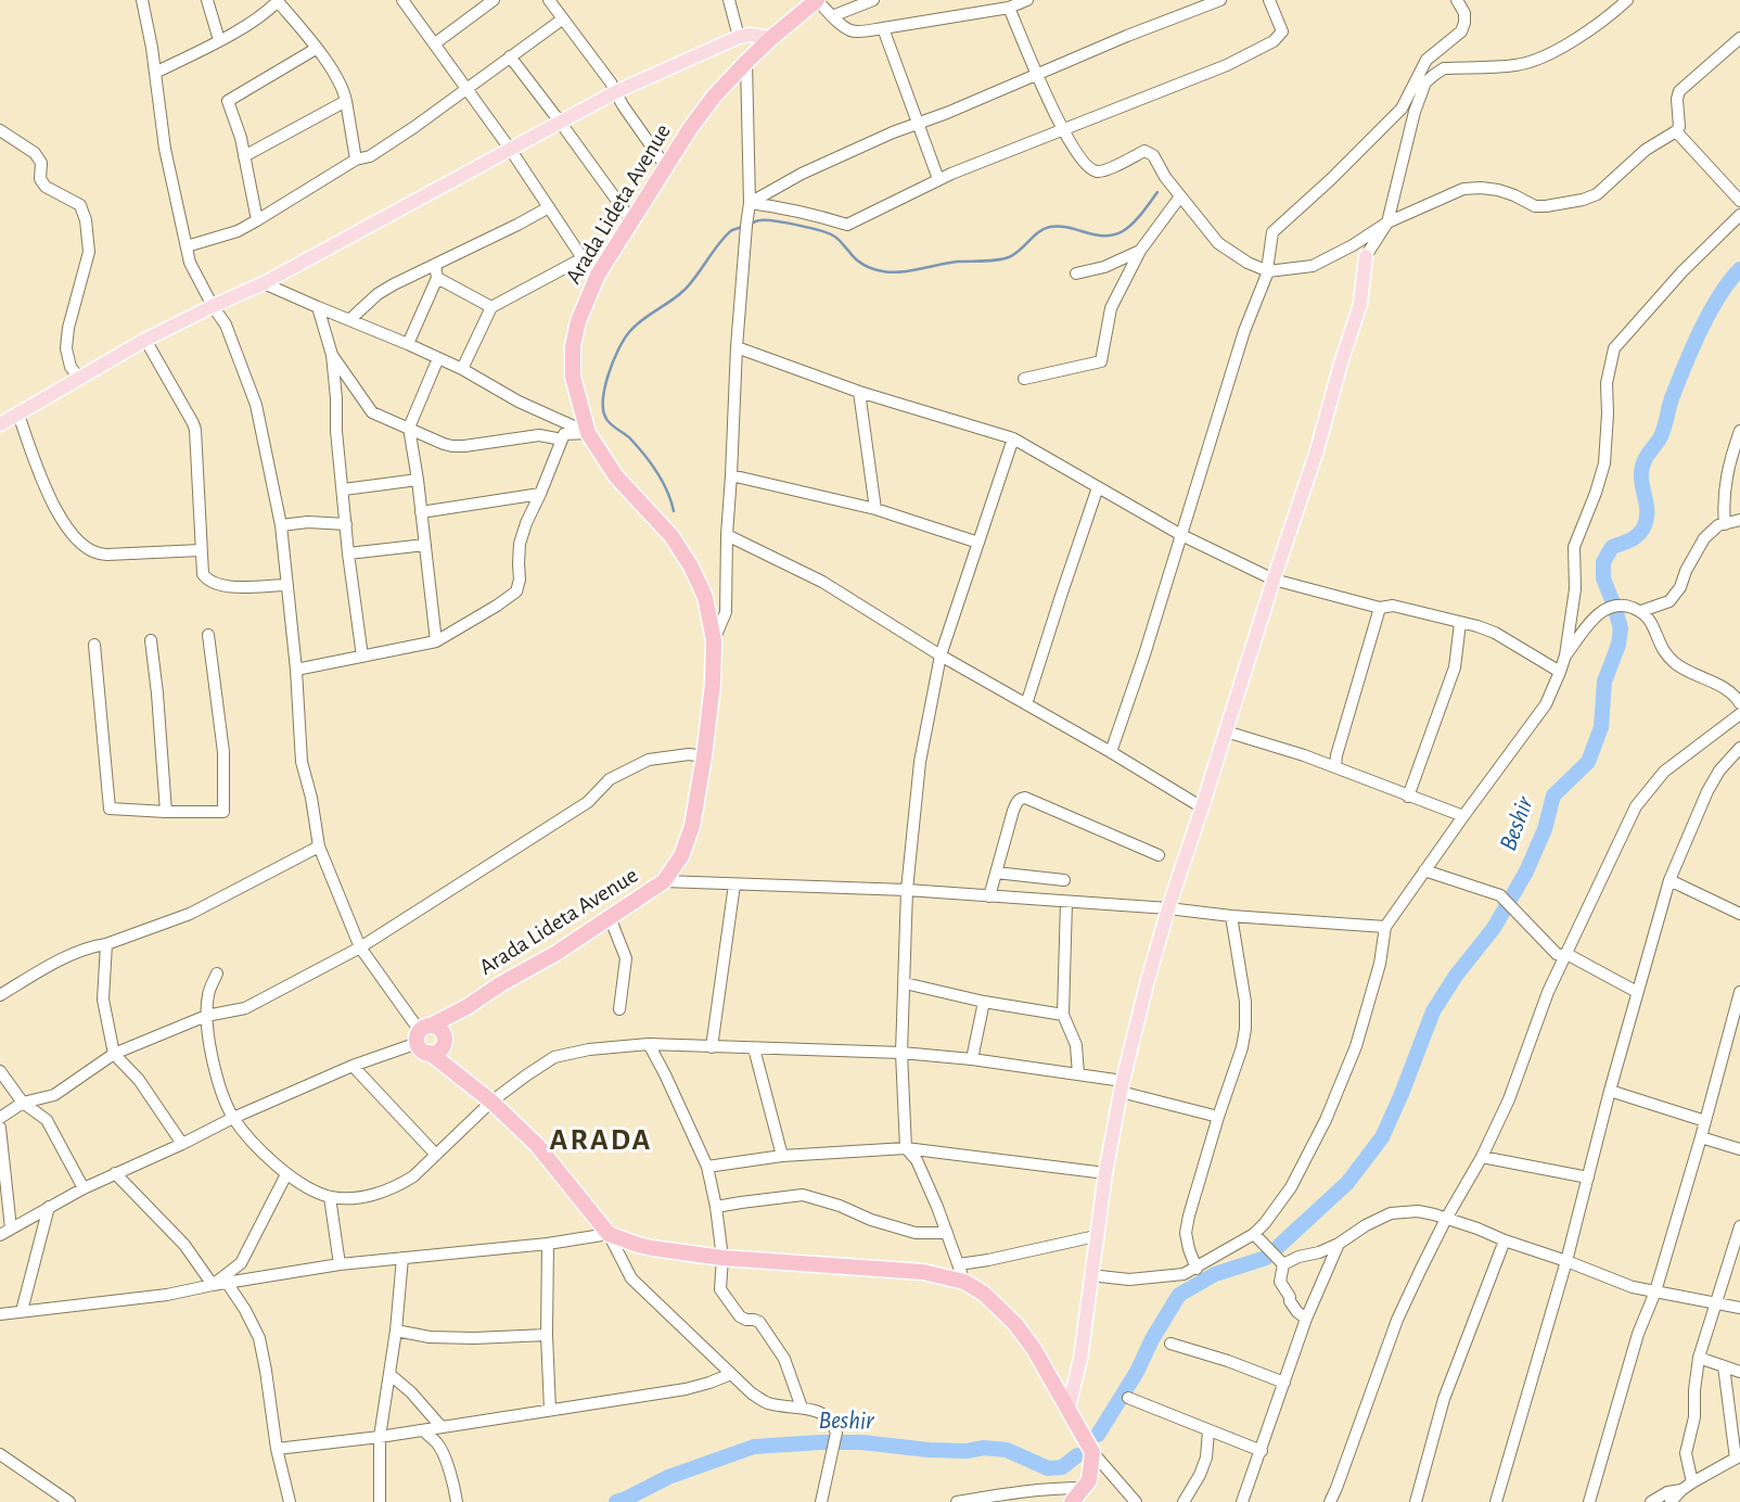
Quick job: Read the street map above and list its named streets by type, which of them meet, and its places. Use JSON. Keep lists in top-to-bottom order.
{
  "streets": {
    "highway": ["Arada Lideta Avenue"]
  },
  "districts": ["ARADA"],
  "water": ["Beshir"]
}
